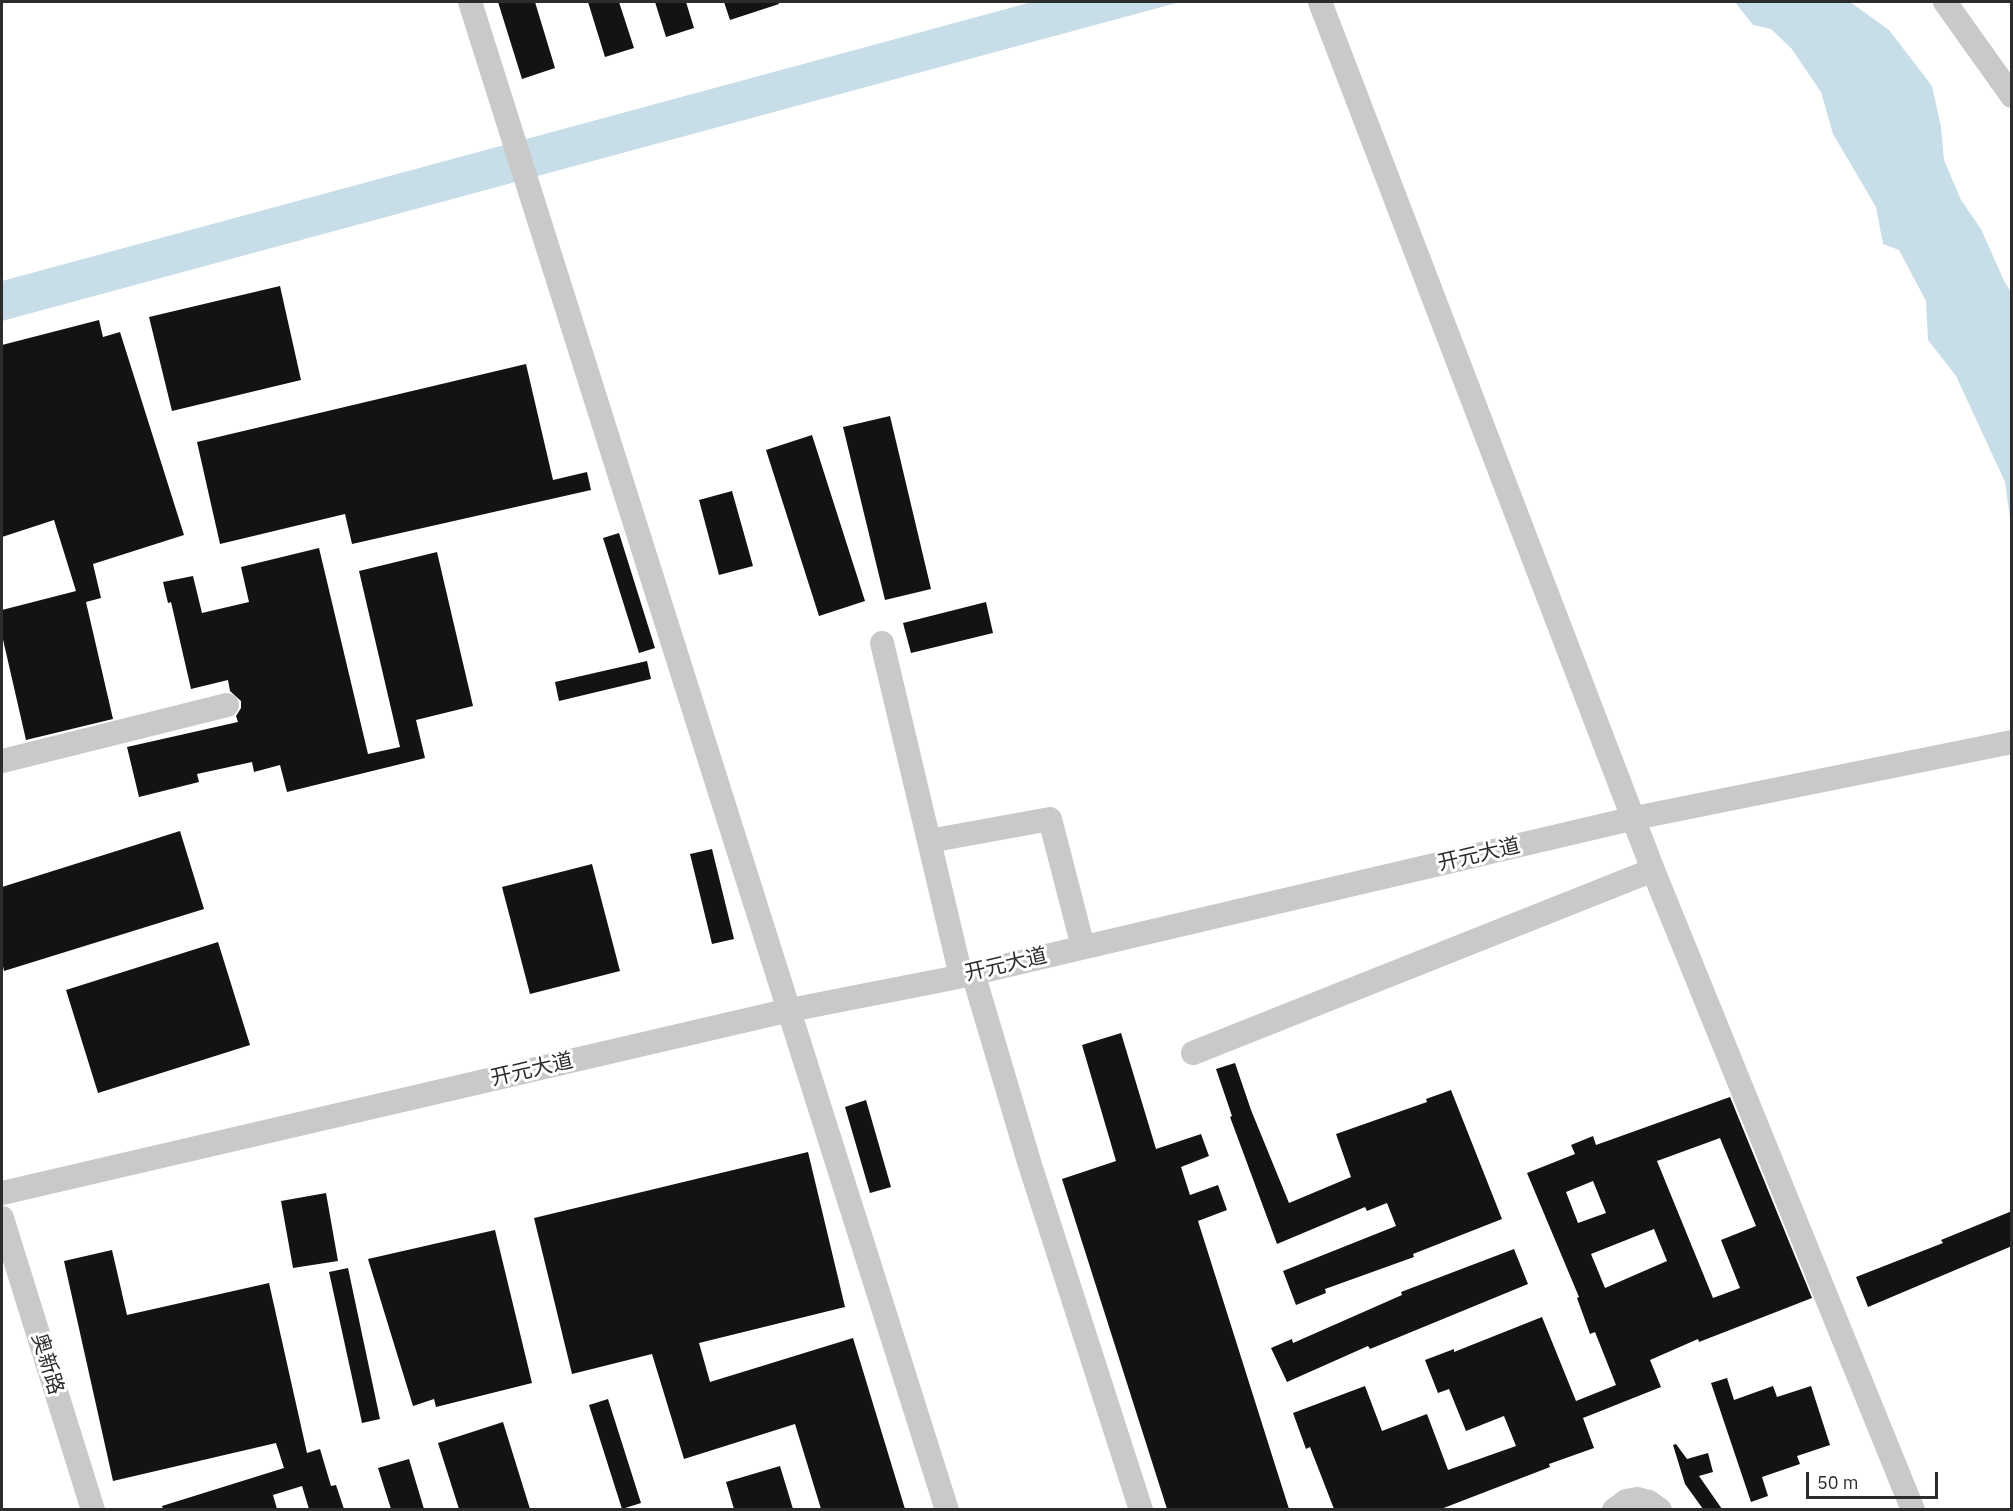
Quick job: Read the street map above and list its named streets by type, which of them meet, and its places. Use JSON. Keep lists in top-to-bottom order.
{
  "streets": {
    "street": ["开元大道", "奥新路"]
  },
  "scale_bar": "50 m"
}
